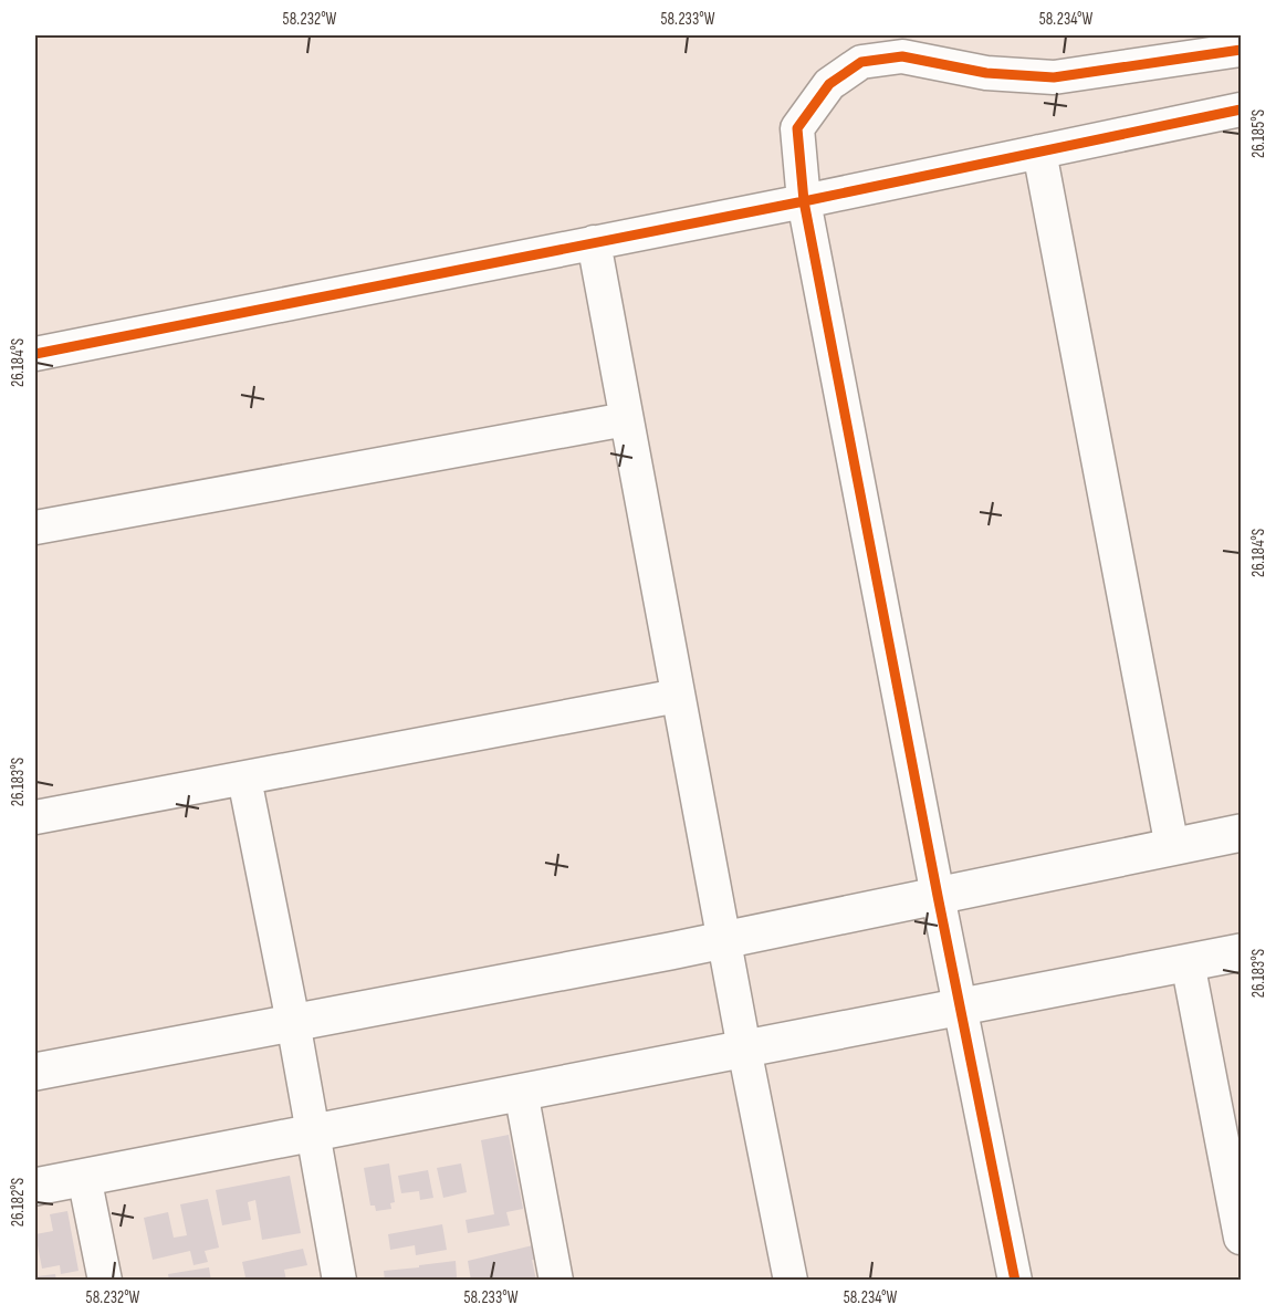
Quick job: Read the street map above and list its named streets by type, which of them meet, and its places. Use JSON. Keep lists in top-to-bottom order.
{
  "coordinates": [
    "58.232°W",
    "58.233°W",
    "58.234°W",
    "26.185°S",
    "26.184°S",
    "26.183°S",
    "26.182°S"
  ]
}
